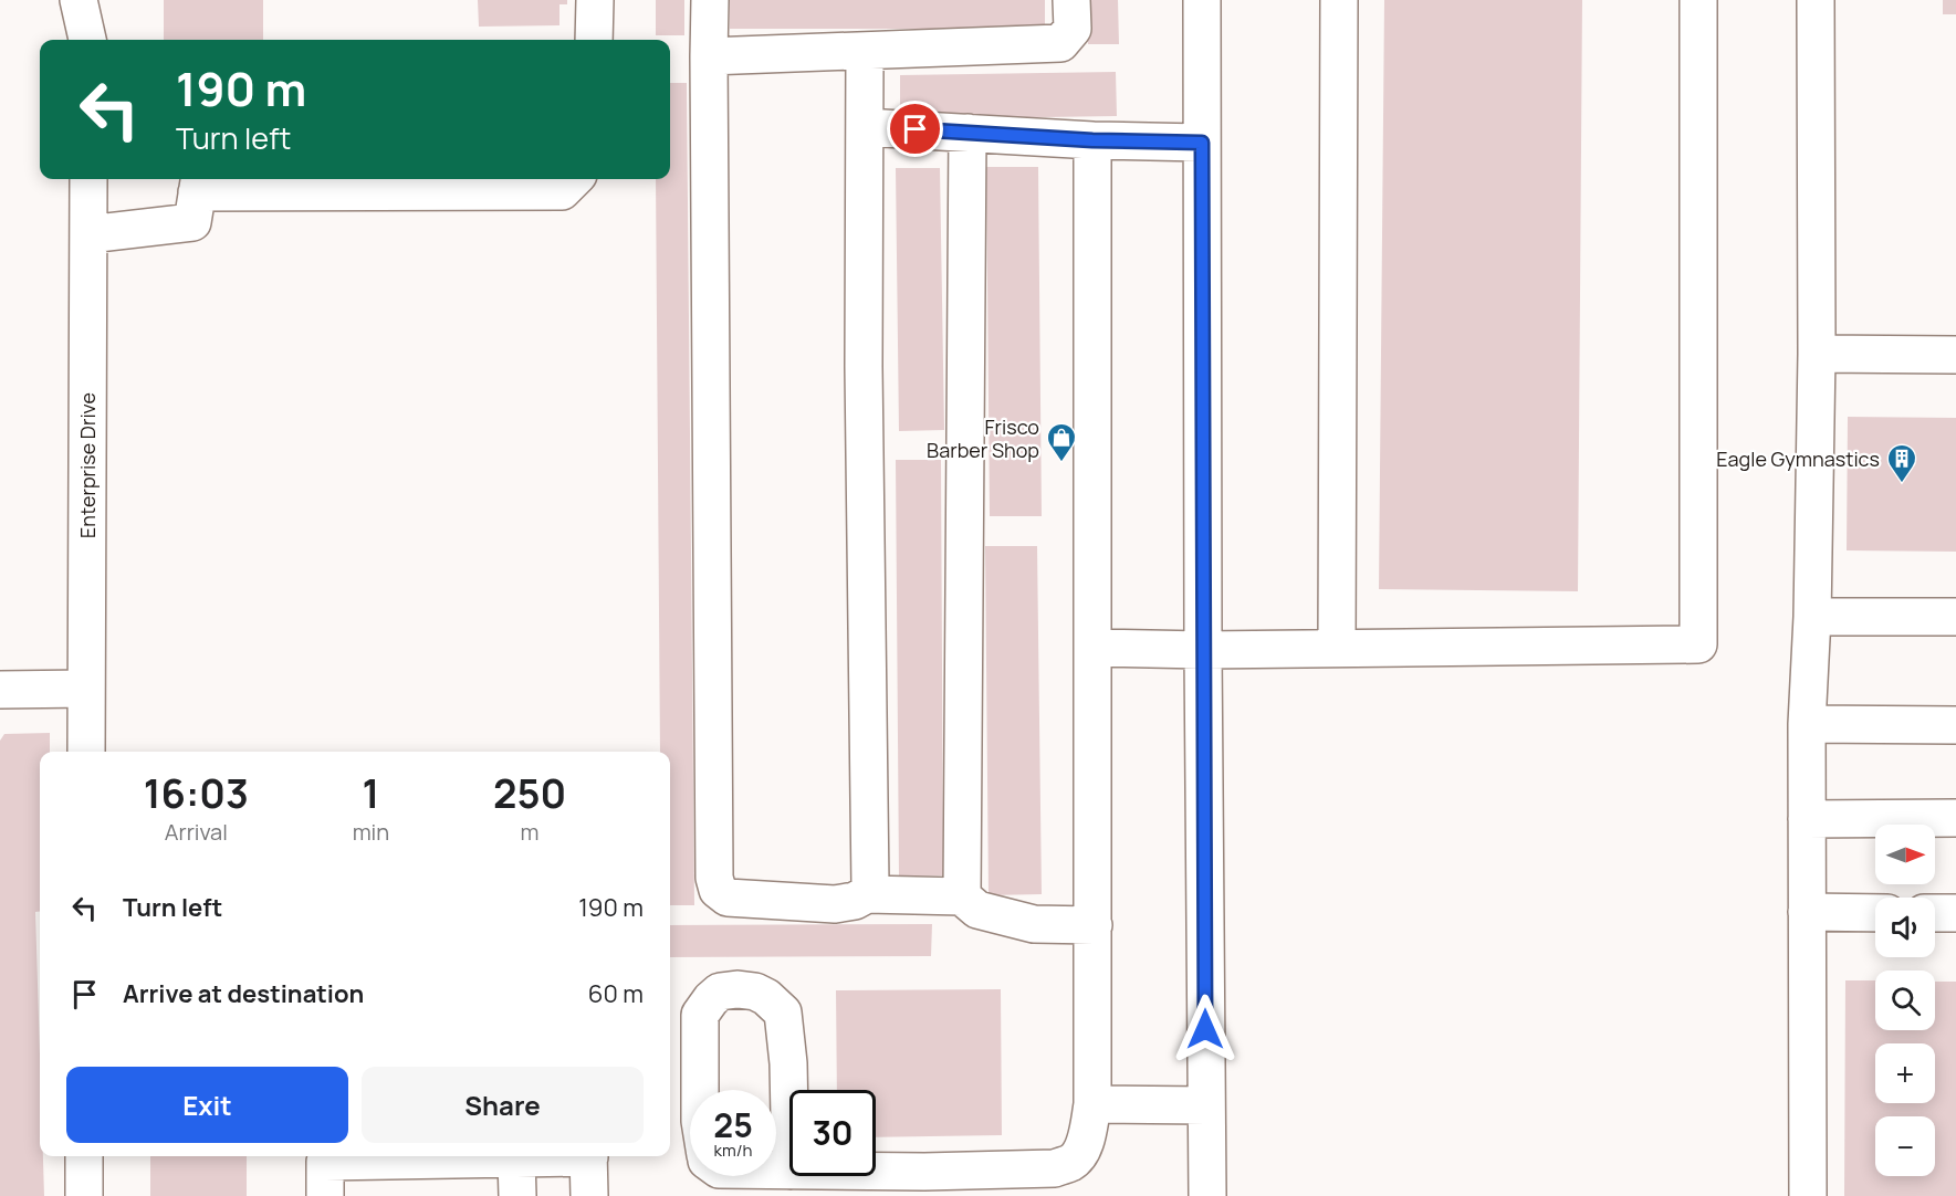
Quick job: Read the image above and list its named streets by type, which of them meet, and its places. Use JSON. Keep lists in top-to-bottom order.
{
  "streets": {
    "street": ["Enterprise Drive"]
  },
  "places": {
    "shop": ["Frisco Barber Shop"],
    "building": ["Eagle Gymnastics"]
  },
  "north": "right",
  "page": {
    "turn": ["190 m", "Turn left"],
    "eta": [
      "16:03",
      "Arrival",
      "1",
      "min",
      "250",
      "m"
    ],
    "map_buttons": ["+", "−"],
    "list": [
      {
        "name": "Turn left",
        "value": "190 m"
      },
      {
        "name": "Arrive at destination",
        "value": "60 m"
      }
    ],
    "buttons": ["Exit", "Share"],
    "speed": "25 km/h",
    "limit": "30"
  }
}
